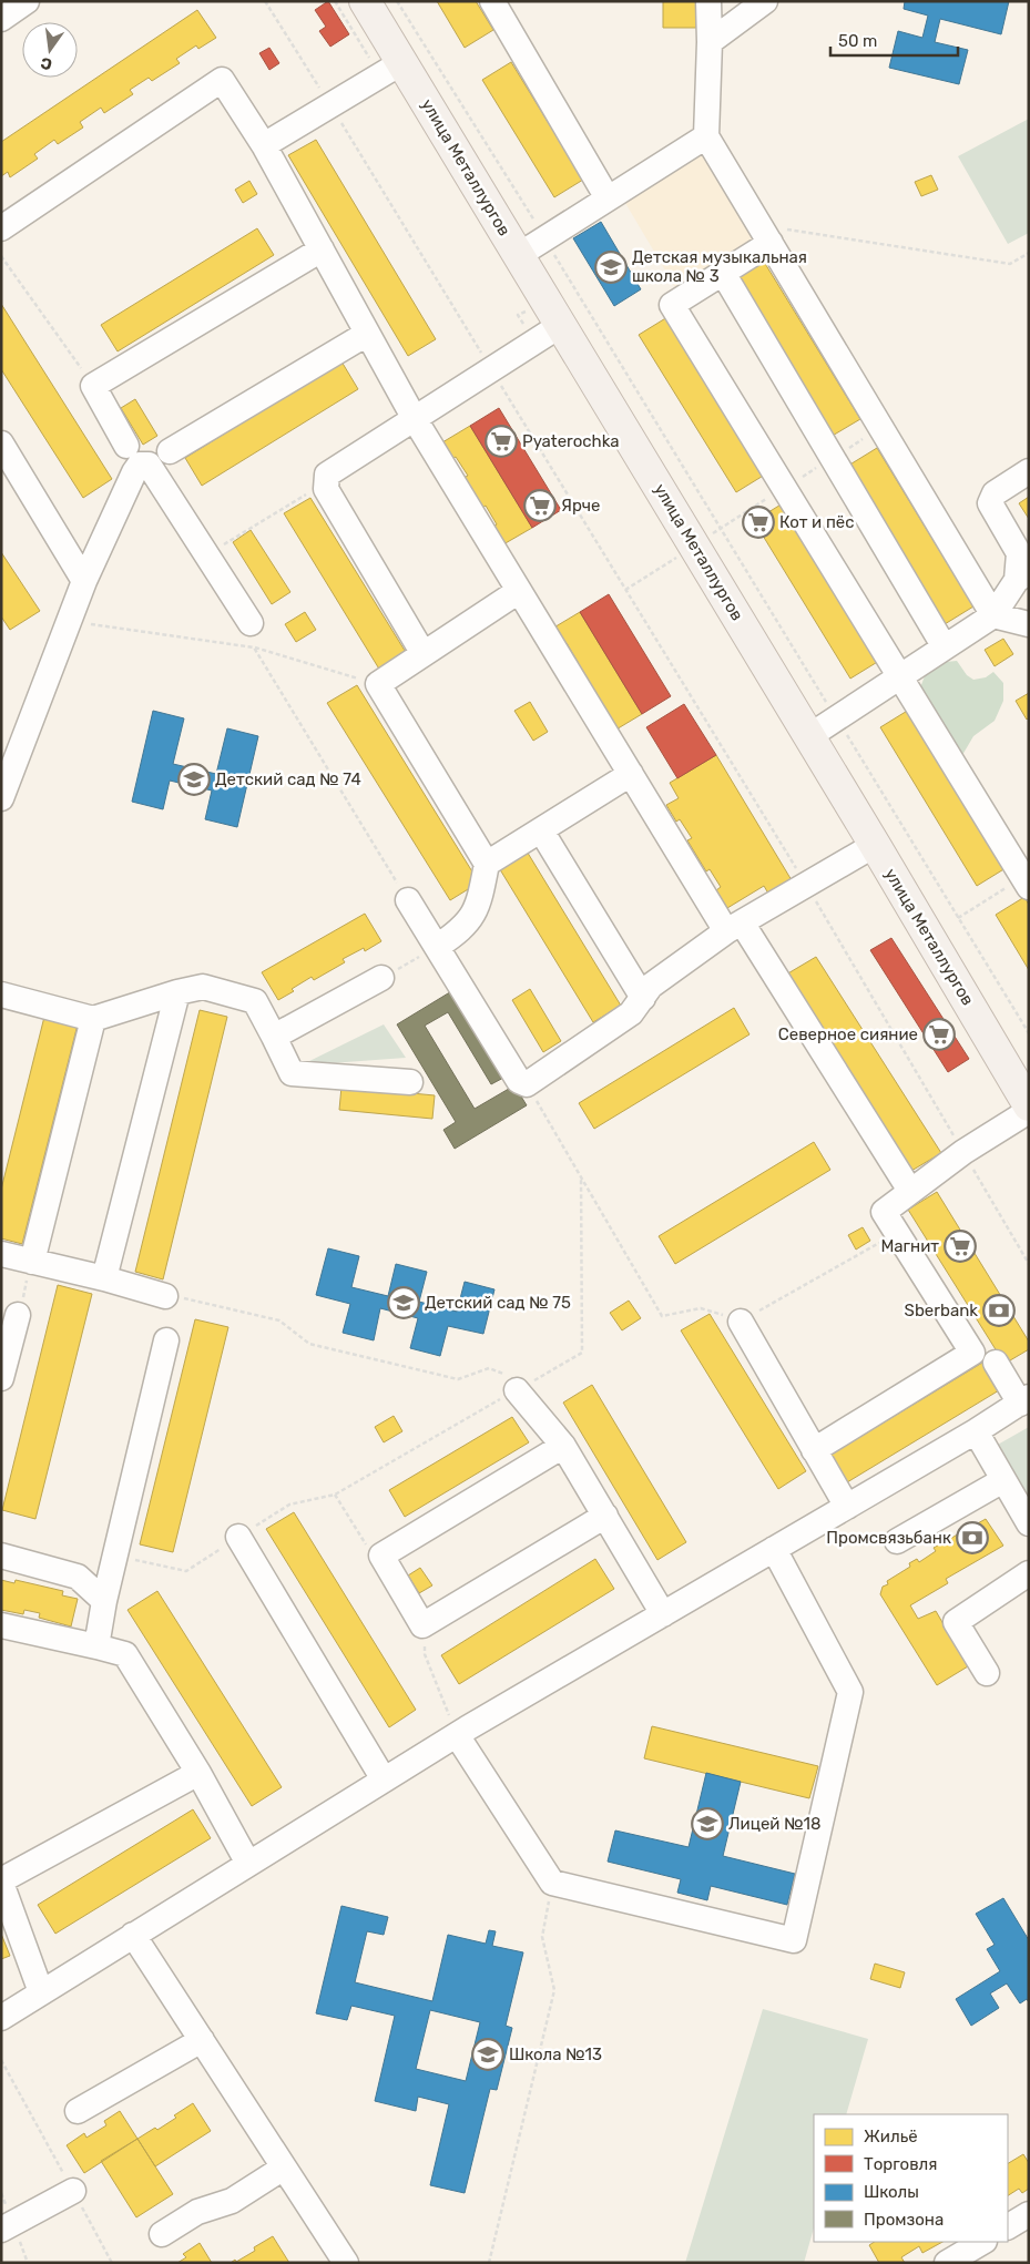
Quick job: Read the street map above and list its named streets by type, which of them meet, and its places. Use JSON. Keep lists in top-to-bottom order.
{
  "streets": {
    "main road": ["улица Металлургов"]
  },
  "places": {
    "school or university": [
      "Детская музыкальная школа № 3",
      "Детский сад № 74",
      "Детский сад № 75",
      "Лицей №18",
      "Школа №13"
    ],
    "supermarket": [
      "Pyaterochka",
      "Ярче",
      "Кот и пёс",
      "Северное сияние",
      "Магнит"
    ],
    "bank": ["Sberbank", "Промсвязьбанк"]
  },
  "legend": [
    "Жильё",
    "Торговля",
    "Школы",
    "Промзона"
  ],
  "scale_bar": "50 m",
  "north": "bottom"
}
